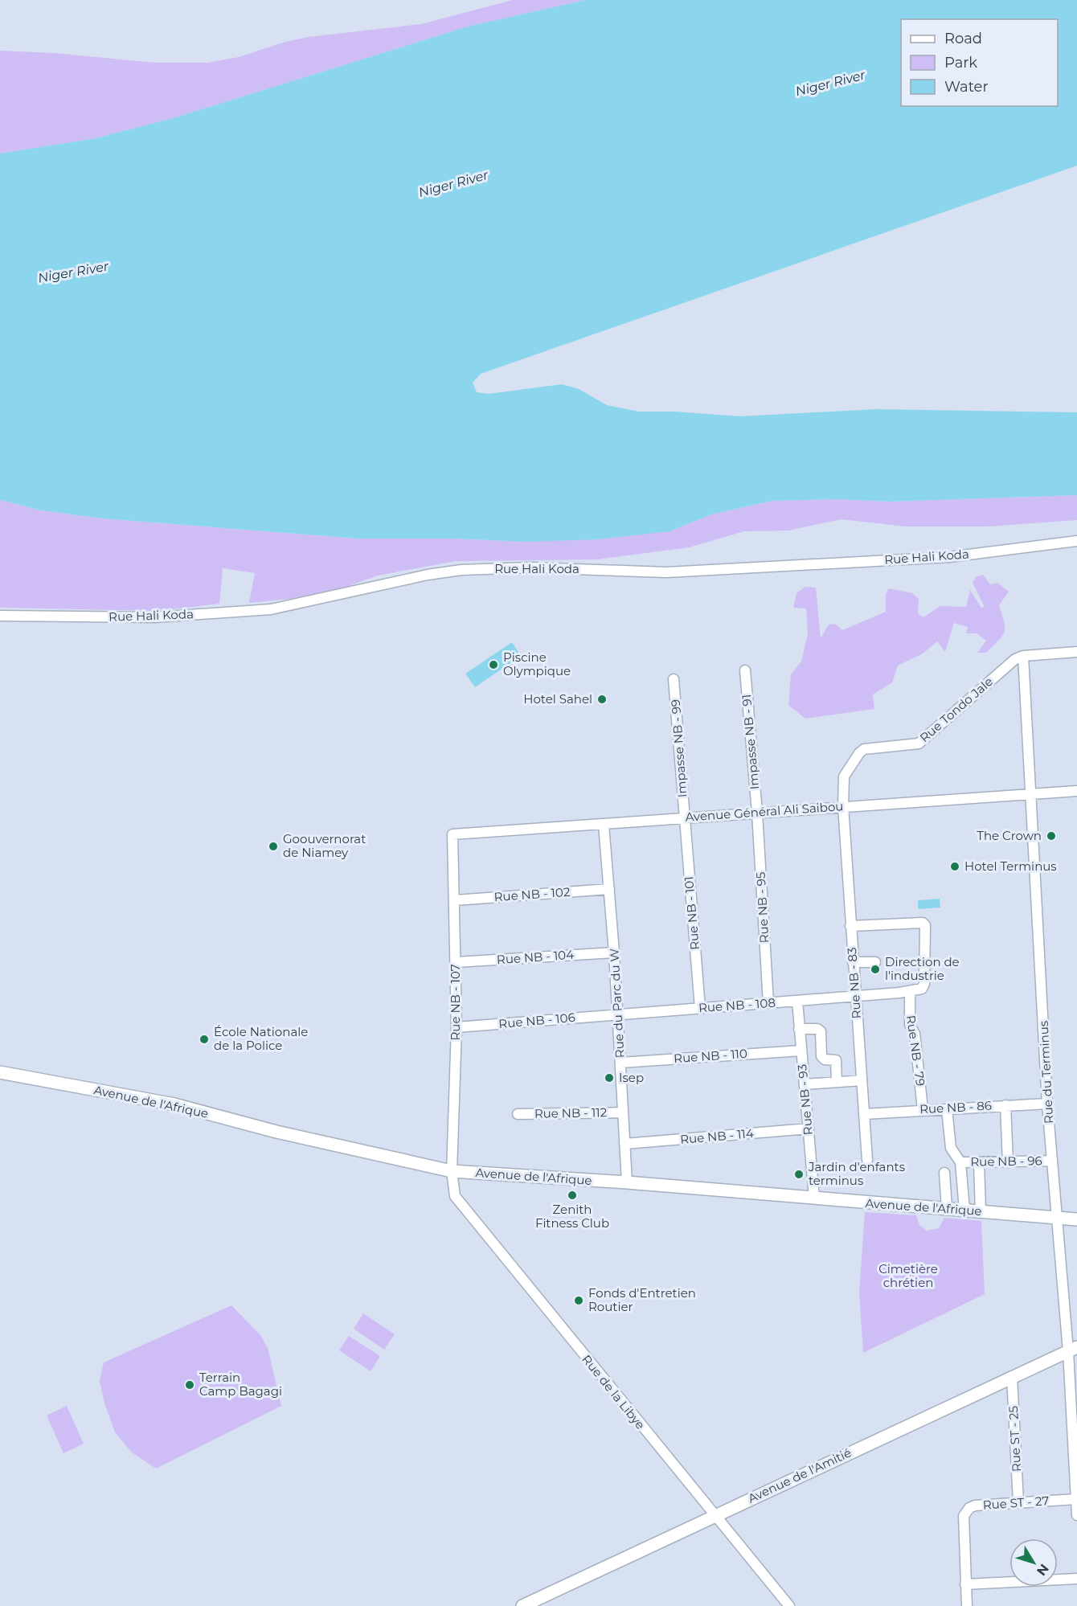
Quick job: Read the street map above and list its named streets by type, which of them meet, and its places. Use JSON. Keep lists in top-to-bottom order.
{
  "streets": {
    "main road": ["Avenue de l'Afrique", "Avenue de l'Amitié"],
    "street": [
      "Rue Hali Koda",
      "Rue Tondo Jale",
      "Impasse NB - 91",
      "Impasse NB - 99",
      "Avenue Général Ali Saibou",
      "Rue NB - 102",
      "Rue NB - 95",
      "Rue NB - 101",
      "Rue NB - 104",
      "Rue NB - 83",
      "Rue NB - 107",
      "Rue du Parc du W",
      "Rue NB - 108",
      "Rue NB - 106",
      "Rue NB - 79",
      "Rue NB - 110",
      "Rue du Terminus",
      "Rue NB - 93",
      "Rue NB - 86",
      "Rue NB - 112",
      "Rue NB - 114",
      "Rue NB - 96",
      "Rue de la Libye",
      "Rue ST - 25",
      "Rue ST - 27"
    ]
  },
  "crossings": [
    ["Rue Tondo Jale", "Avenue Général Ali Saibou"],
    ["Rue Tondo Jale", "Rue NB - 83"],
    ["Rue Tondo Jale", "Rue du Terminus"],
    ["Impasse NB - 91", "Avenue Général Ali Saibou"],
    ["Impasse NB - 91", "Rue NB - 95"],
    ["Impasse NB - 99", "Avenue Général Ali Saibou"],
    ["Impasse NB - 99", "Rue NB - 101"],
    ["Avenue Général Ali Saibou", "Rue NB - 95"],
    ["Avenue Général Ali Saibou", "Rue NB - 101"],
    ["Avenue Général Ali Saibou", "Rue NB - 83"],
    ["Avenue Général Ali Saibou", "Rue NB - 107"],
    ["Avenue Général Ali Saibou", "Rue du Parc du W"],
    ["Avenue Général Ali Saibou", "Rue du Terminus"],
    ["Rue NB - 102", "Rue NB - 107"],
    ["Rue NB - 102", "Rue du Parc du W"],
    ["Rue NB - 95", "Rue NB - 108"],
    ["Rue NB - 101", "Rue NB - 108"],
    ["Rue NB - 104", "Rue NB - 107"],
    ["Rue NB - 104", "Rue du Parc du W"],
    ["Rue NB - 83", "Rue NB - 108"],
    ["Rue NB - 83", "Rue NB - 86"],
    ["Rue NB - 107", "Rue NB - 106"],
    ["Rue NB - 107", "Avenue de l'Afrique"],
    ["Rue NB - 107", "Rue de la Libye"],
    ["Rue du Parc du W", "Rue NB - 108"],
    ["Rue du Parc du W", "Rue NB - 106"],
    ["Rue du Parc du W", "Rue NB - 110"],
    ["Rue du Parc du W", "Avenue de l'Afrique"],
    ["Rue du Parc du W", "Rue NB - 112"],
    ["Rue du Parc du W", "Rue NB - 114"],
    ["Rue NB - 108", "Rue NB - 106"],
    ["Rue NB - 108", "Rue NB - 79"],
    ["Rue NB - 108", "Rue NB - 93"],
    ["Rue NB - 79", "Rue NB - 86"],
    ["Rue NB - 110", "Rue NB - 93"],
    ["Rue du Terminus", "Avenue de l'Afrique"],
    ["Rue du Terminus", "Rue NB - 86"],
    ["Rue du Terminus", "Rue NB - 96"],
    ["Rue du Terminus", "Avenue de l'Amitié"],
    ["Rue du Terminus", "Rue ST - 27"],
    ["Rue NB - 93", "Avenue de l'Afrique"],
    ["Rue NB - 93", "Rue NB - 114"],
    ["Avenue de l'Afrique", "Rue de la Libye"],
    ["Rue de la Libye", "Avenue de l'Amitié"],
    ["Rue ST - 25", "Avenue de l'Amitié"],
    ["Rue ST - 25", "Rue ST - 27"]
  ],
  "water": ["Niger River"],
  "parks": ["Cimetière chrétien"],
  "places": [
    "Piscine Olympique",
    "Hotel Sahel",
    "The Crown",
    "Goouvernorat de Niamey",
    "Hotel Terminus",
    "Direction de l'industrie",
    "École Nationale de la Police",
    "Isep",
    "Jardin d'enfants terminus",
    "Zenith Fitness Club",
    "Fonds d'Entretien Routier",
    "Terrain Camp Bagagi"
  ],
  "legend": ["Road", "Park", "Water"],
  "north": "bottom right"
}
